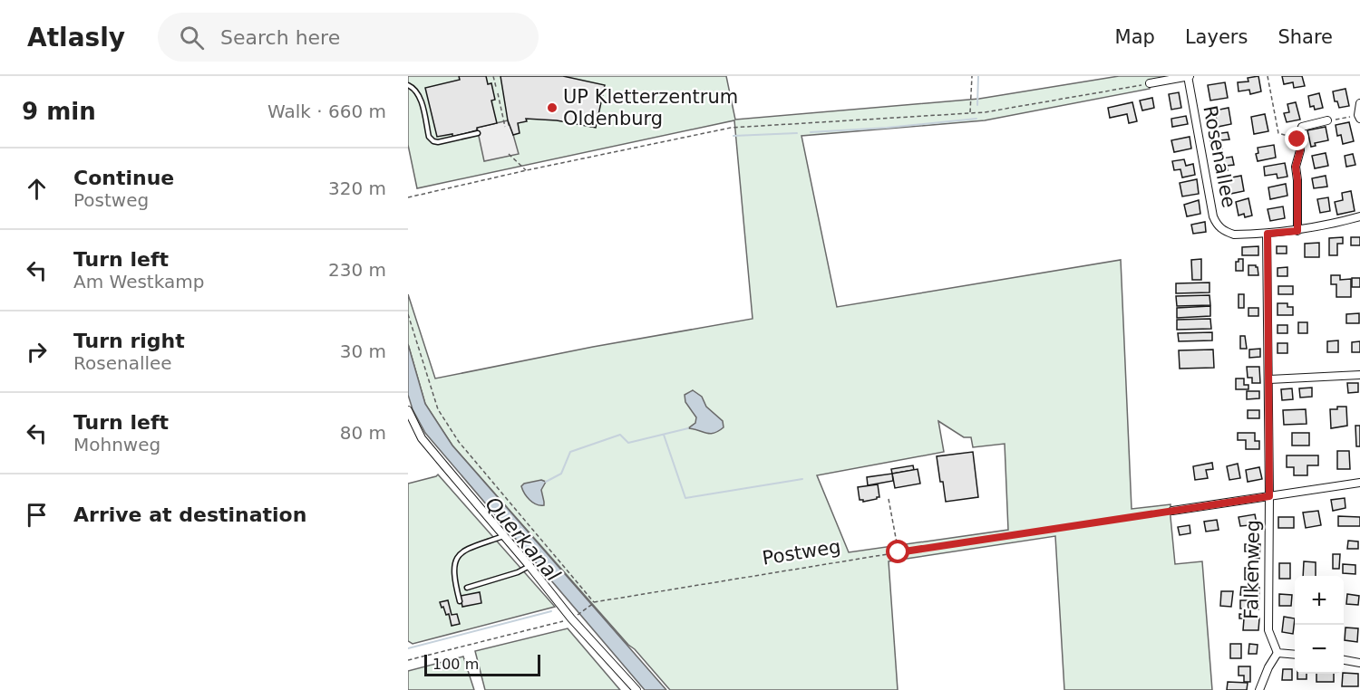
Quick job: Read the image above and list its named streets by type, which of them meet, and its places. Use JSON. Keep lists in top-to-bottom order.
{
  "streets": {
    "street": ["Rosenallee", "Falkenweg"],
    "path": ["Postweg"]
  },
  "crossings": [
    ["Rosenallee", "Falkenweg"]
  ],
  "water": ["Querkanal"],
  "places": ["UP Kletterzentrum Oldenburg"],
  "scale_bar": "100 m",
  "page": {
    "header": "Atlasly",
    "search": "Search here",
    "nav": ["Map", "Layers", "Share"],
    "heading": ["9 min", "Walk · 660 m"],
    "list": [
      ["Continue", "Postweg", "320 m"],
      ["Turn left", "Am Westkamp", "230 m"],
      ["Turn right", "Rosenallee", "30 m"],
      ["Turn left", "Mohnweg", "80 m"],
      "Arrive at destination"
    ],
    "map_buttons": ["+", "−"],
    "scale": "100 m"
  }
}
